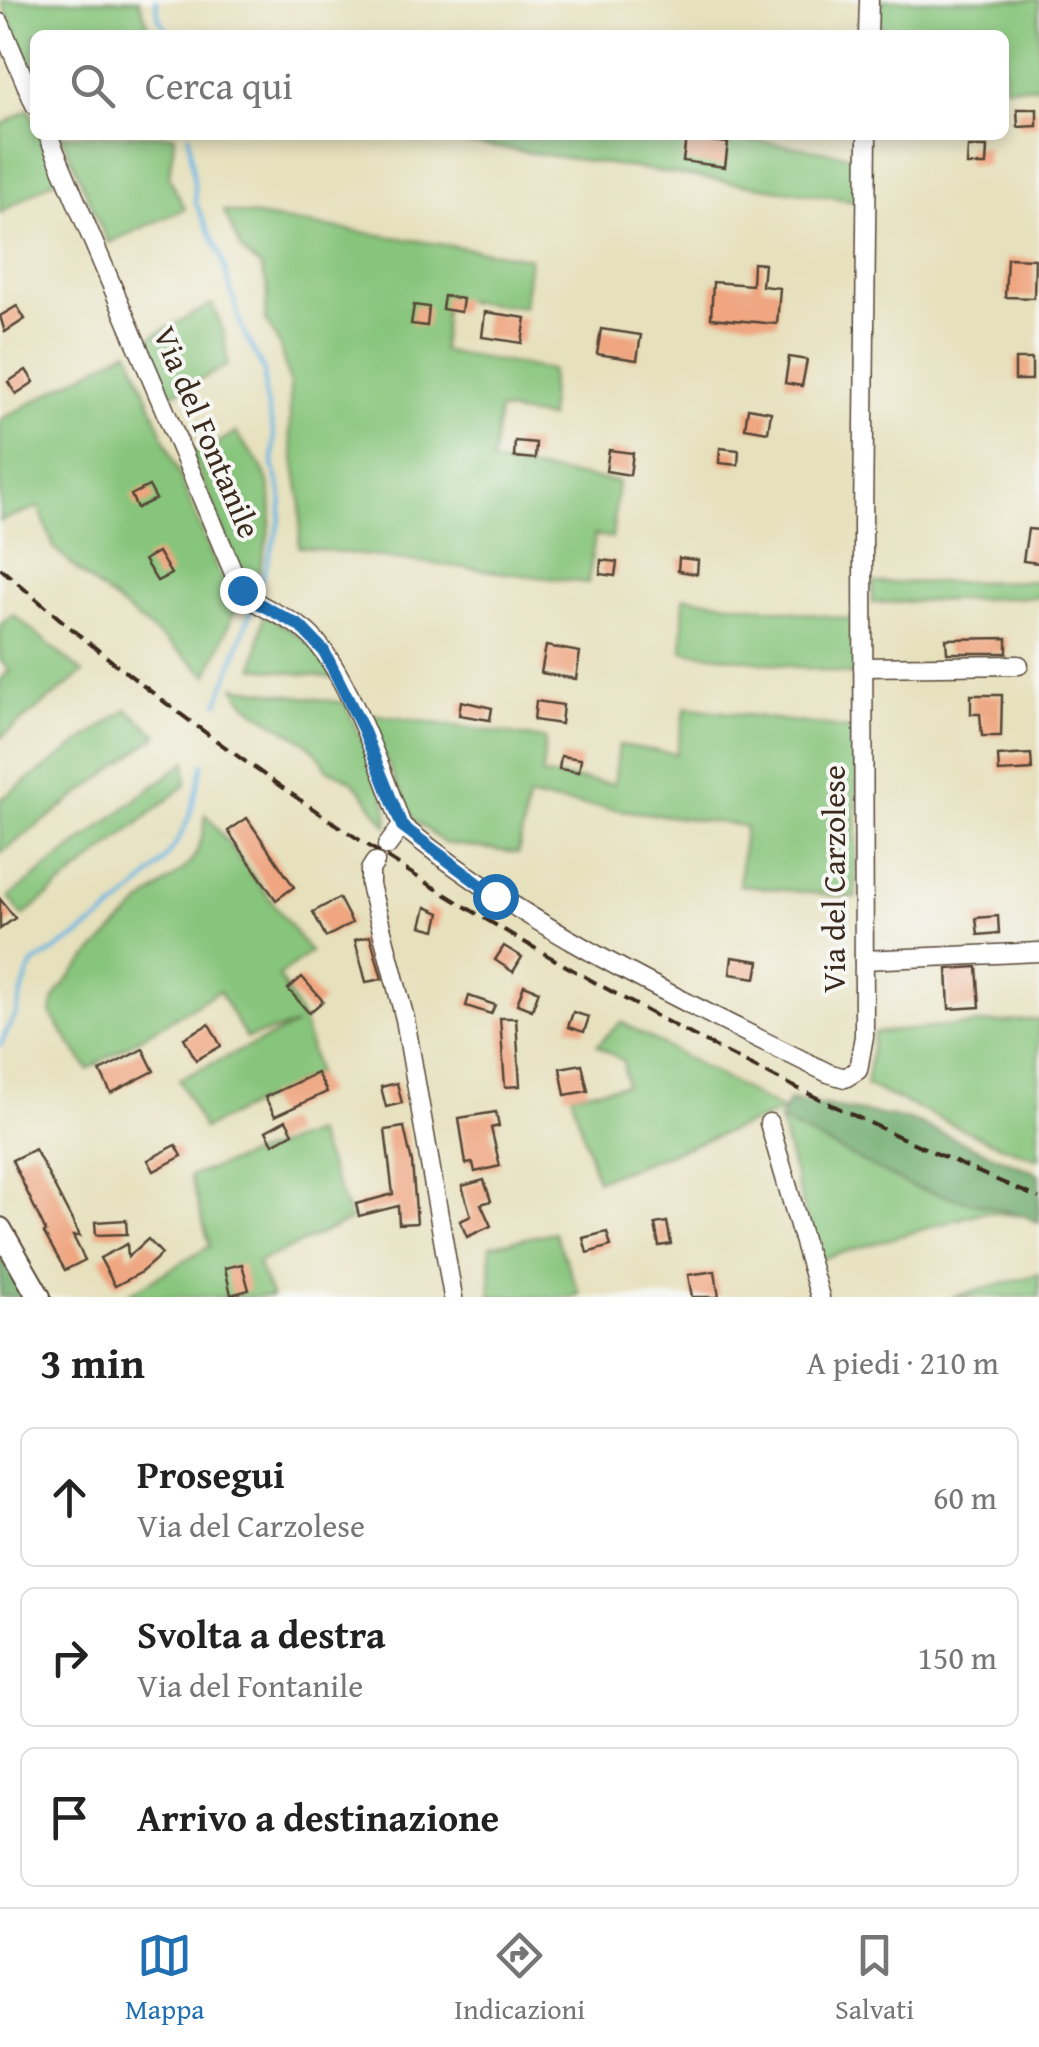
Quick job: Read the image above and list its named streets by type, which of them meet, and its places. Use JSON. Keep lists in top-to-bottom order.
{
  "streets": {
    "street": ["Via del Fontanile", "Via del Carzolese"]
  },
  "crossings": [
    ["Via del Fontanile", "Via del Carzolese"]
  ],
  "page": {
    "search": "Cerca qui",
    "heading": ["3 min", "A piedi · 210 m"],
    "list": [
      ["Prosegui", "Via del Carzolese", "60 m"],
      ["Svolta a destra", "Via del Fontanile", "150 m"],
      "Arrivo a destinazione"
    ],
    "nav": ["Mappa", "Indicazioni", "Salvati"]
  }
}
